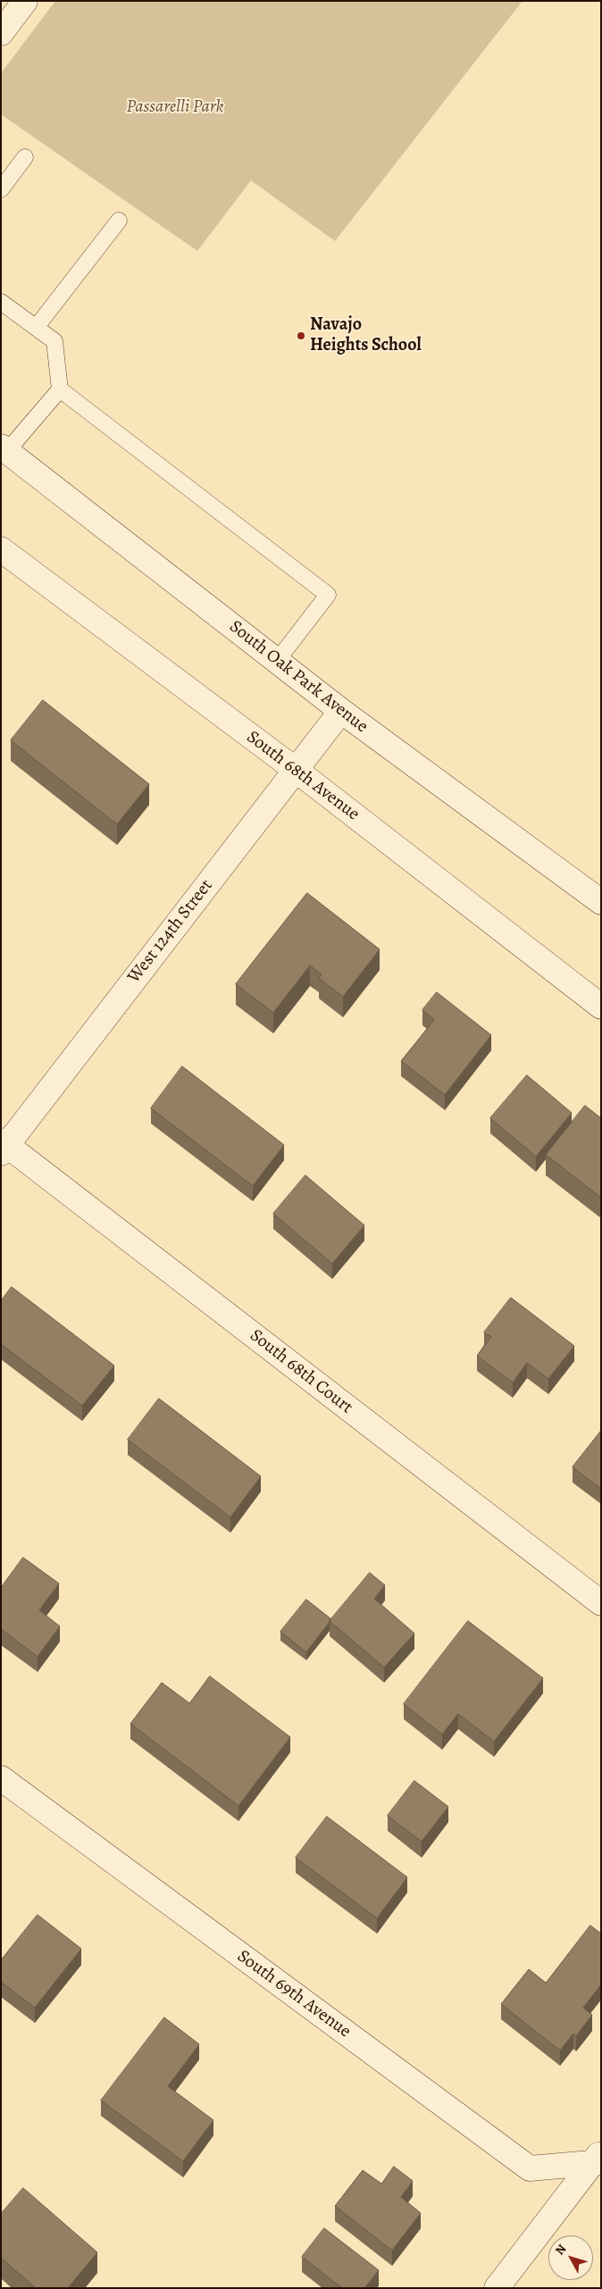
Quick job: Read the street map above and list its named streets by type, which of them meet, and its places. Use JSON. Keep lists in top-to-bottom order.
{
  "streets": {
    "street": [
      "South Oak Park Avenue",
      "South 68th Avenue",
      "West 124th Street",
      "South 68th Court",
      "South 69th Avenue"
    ]
  },
  "crossings": [
    ["South Oak Park Avenue", "West 124th Street"],
    ["South 68th Avenue", "West 124th Street"],
    ["West 124th Street", "South 68th Court"]
  ],
  "parks": ["Passarelli Park"],
  "places": ["Navajo Heights School"],
  "north": "top left"
}
